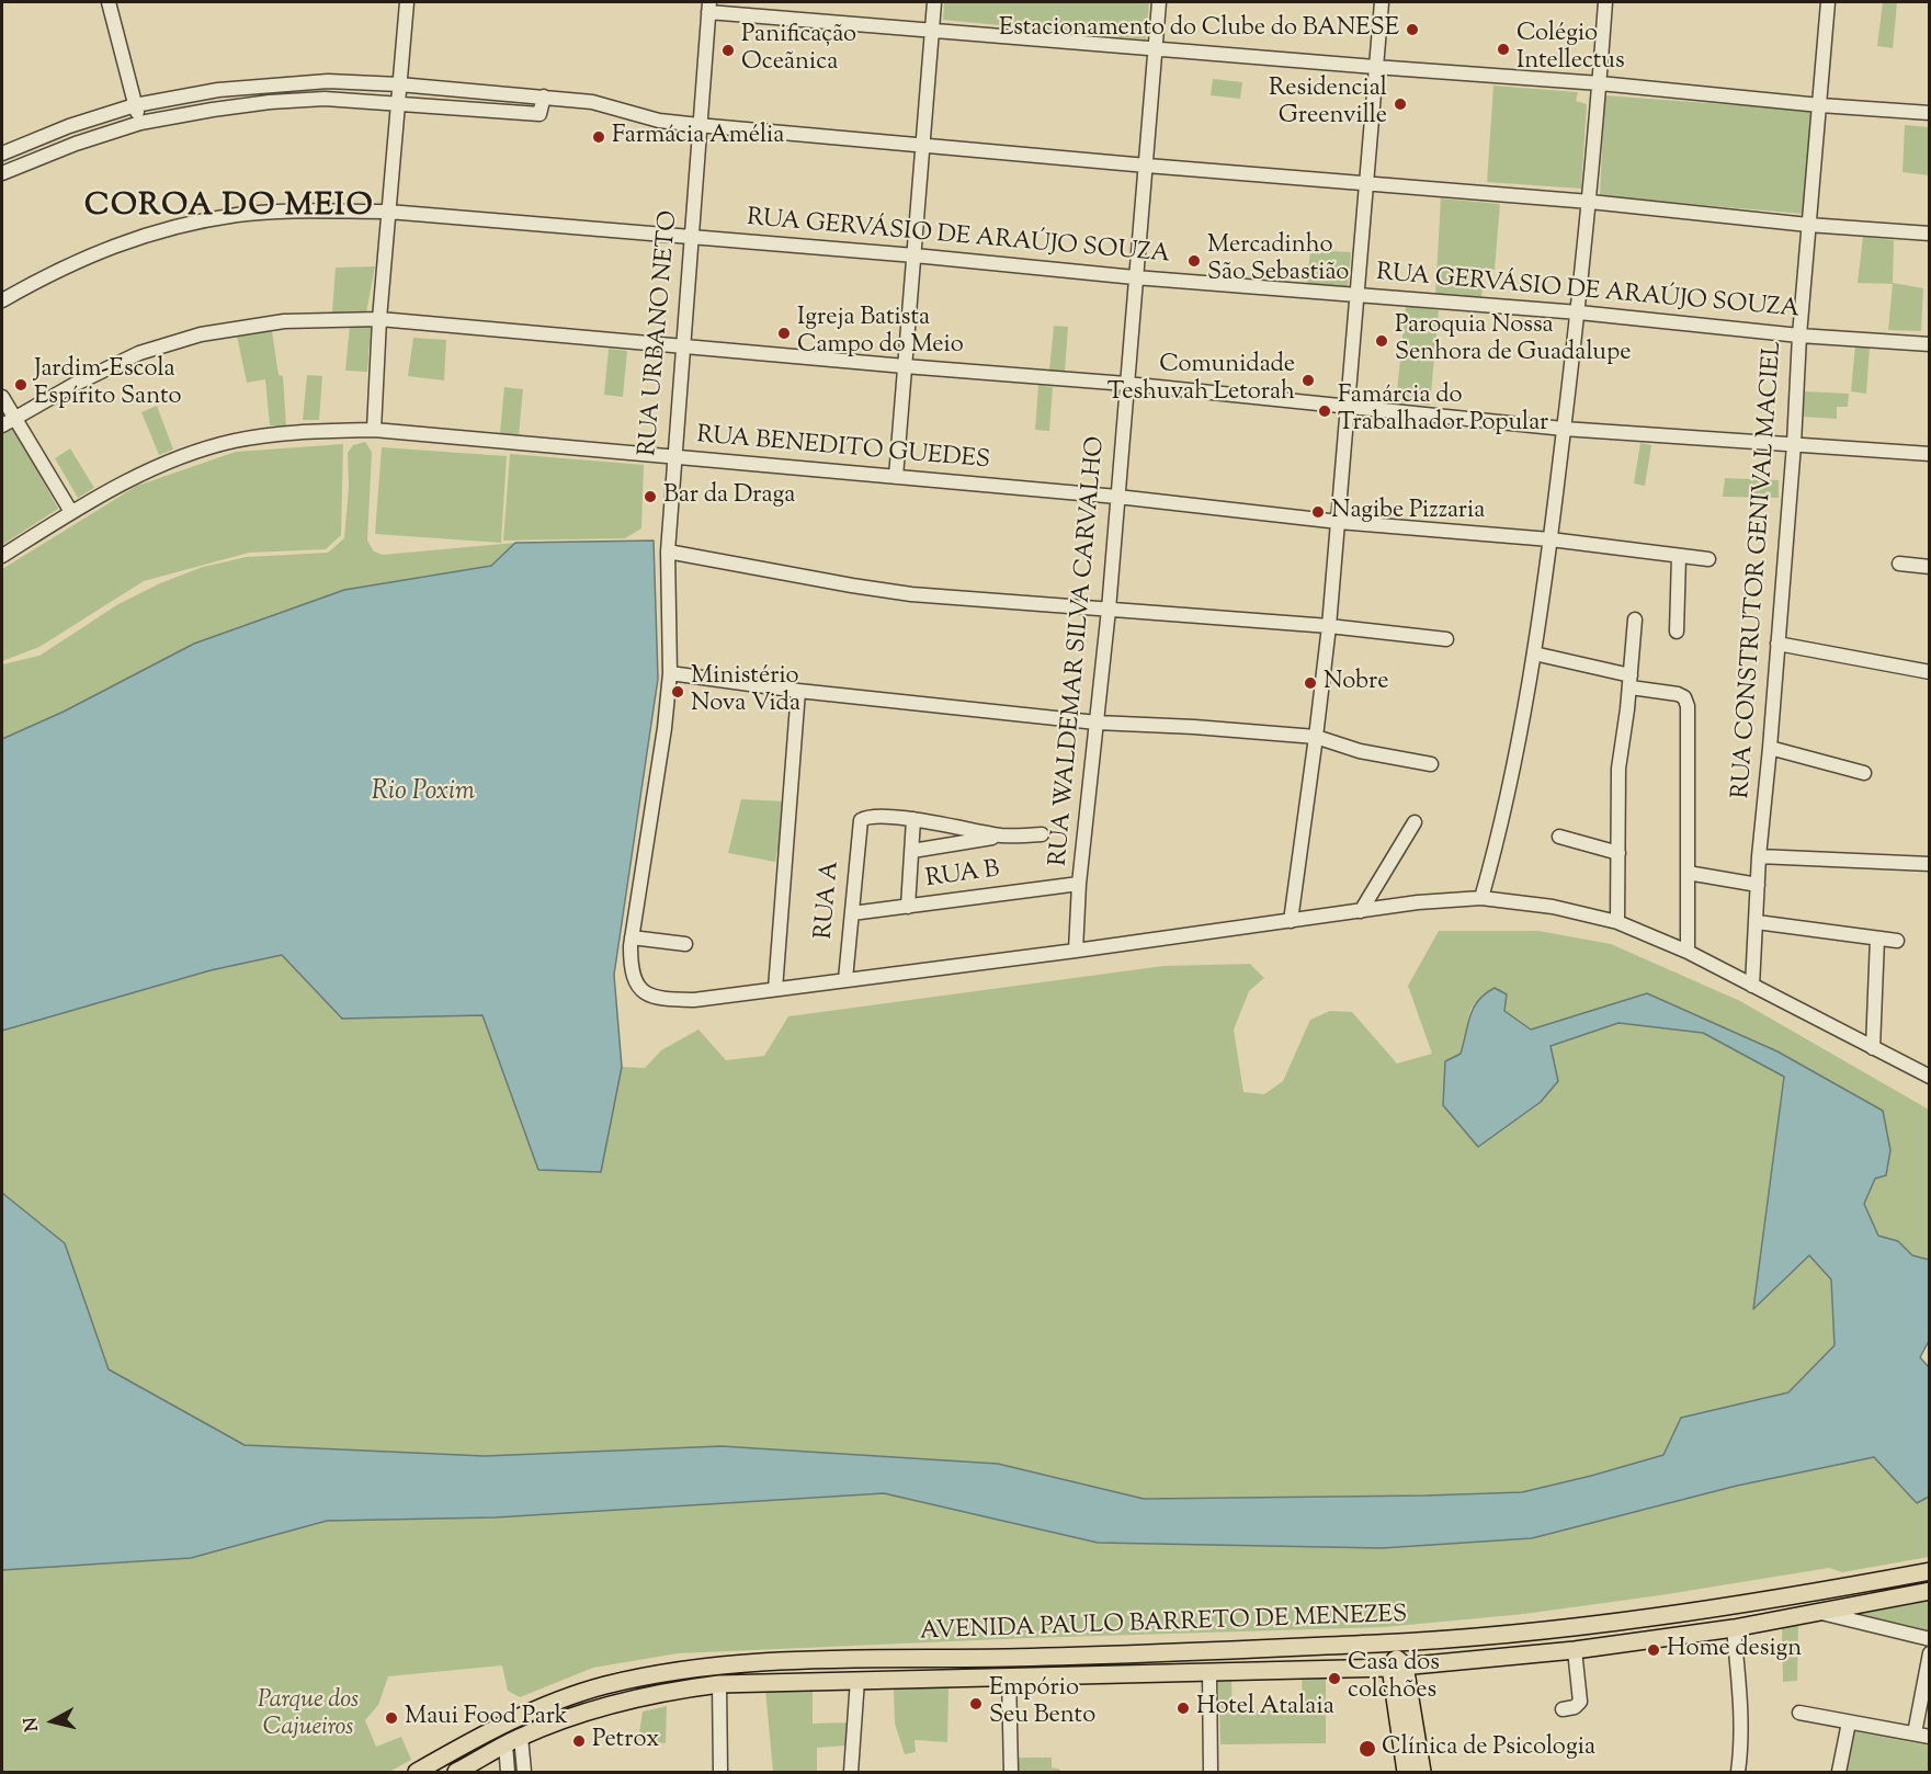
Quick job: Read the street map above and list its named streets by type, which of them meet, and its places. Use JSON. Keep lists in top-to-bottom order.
{
  "streets": {
    "main road": ["AVENIDA PAULO BARRETO DE MENEZES"],
    "street": [
      "RUA GERVÁSIO DE ARAÚJO SOUZA",
      "RUA URBANO NETO",
      "RUA BENEDITO GUEDES",
      "RUA CONSTRUTOR GENIVAL MACIEL",
      "RUA WALDEMAR SILVA CARVALHO",
      "RUA B",
      "RUA A"
    ]
  },
  "crossings": [
    ["RUA GERVÁSIO DE ARAÚJO SOUZA", "RUA URBANO NETO"],
    ["RUA GERVÁSIO DE ARAÚJO SOUZA", "RUA CONSTRUTOR GENIVAL MACIEL"],
    ["RUA GERVÁSIO DE ARAÚJO SOUZA", "RUA WALDEMAR SILVA CARVALHO"],
    ["RUA URBANO NETO", "RUA BENEDITO GUEDES"],
    ["RUA BENEDITO GUEDES", "RUA WALDEMAR SILVA CARVALHO"],
    ["RUA WALDEMAR SILVA CARVALHO", "RUA B"],
    ["RUA B", "RUA A"]
  ],
  "districts": ["COROA DO MEIO"],
  "water": ["Rio Poxim"],
  "parks": ["Parque dos Cajueiros"],
  "places": [
    "Estacionamento do Clube do BANESE",
    "Colégio Intellectus",
    "Panificação Oceãnica",
    "Residencial Greenville",
    "Farmácia Amélia",
    "Mercadinho São Sebastião",
    "Igreja Batista Campo do Meio",
    "Paroquia Nossa Senhora de Guadalupe",
    "Comunidade Teshuvah Letorah",
    "Jardim-Escola Espírito Santo",
    "Famárcia do Trabalhador Popular",
    "Bar da Draga",
    "Nagibe Pizzaria",
    "Nobre",
    "Ministério Nova Vida",
    "Home design",
    "Casa dos colchões",
    "Empório Seu Bento",
    "Hotel Atalaia",
    "Maui Food Park",
    "Petrox",
    "Clínica de Psicologia"
  ],
  "north": "left"
}
